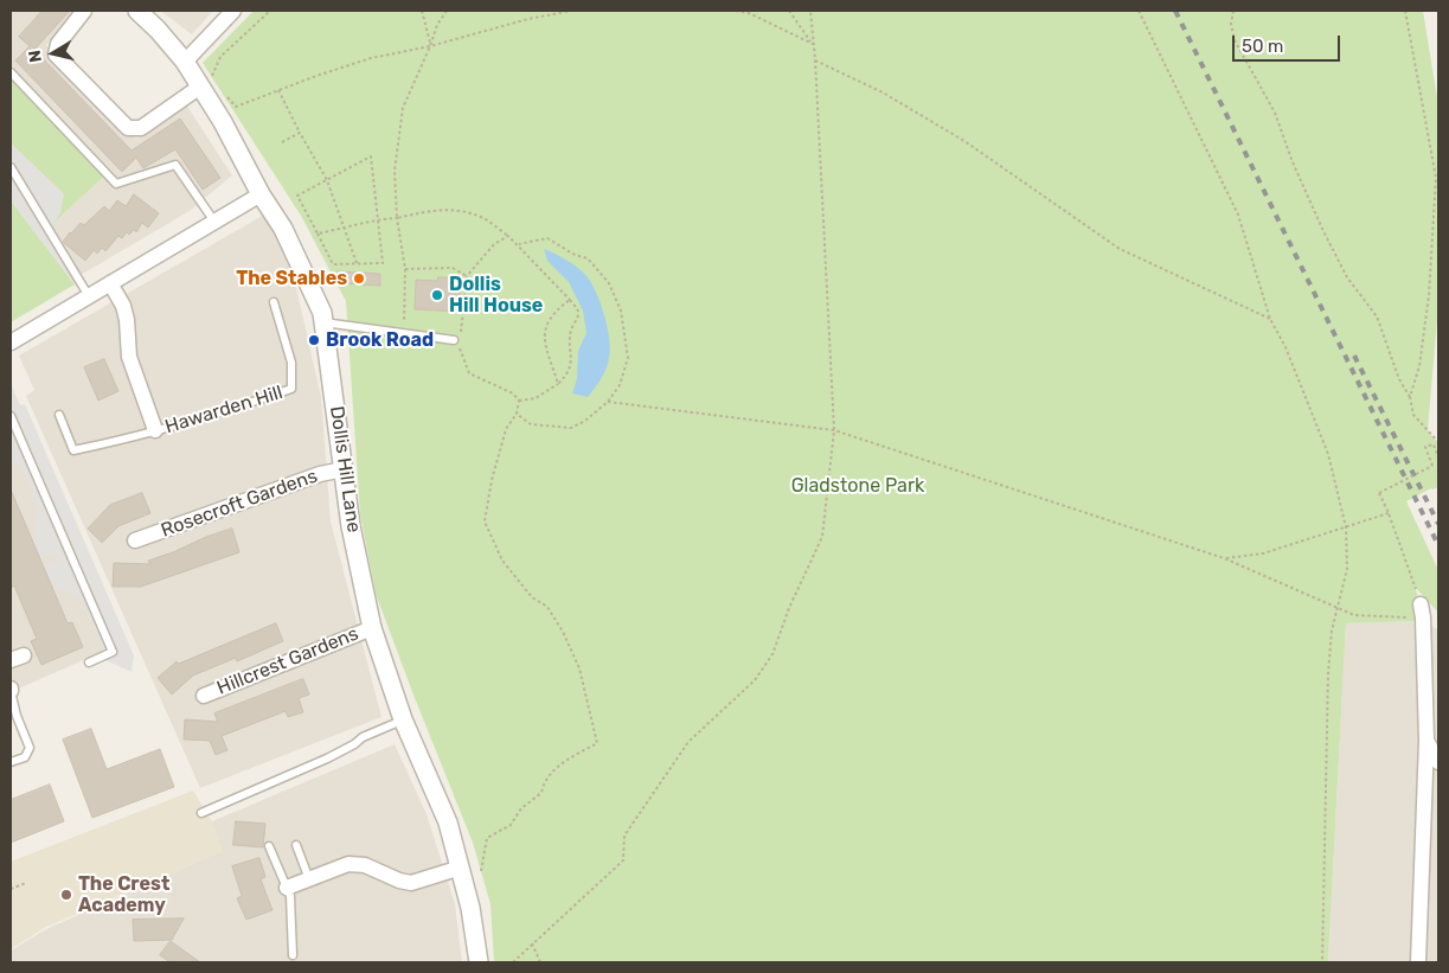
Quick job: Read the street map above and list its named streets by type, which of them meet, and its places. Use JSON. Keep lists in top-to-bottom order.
{
  "streets": {
    "street": [
      "Hawarden Hill",
      "Dollis Hill Lane",
      "Rosecroft Gardens",
      "Hillcrest Gardens"
    ]
  },
  "crossings": [
    ["Dollis Hill Lane", "Rosecroft Gardens"],
    ["Dollis Hill Lane", "Hillcrest Gardens"]
  ],
  "parks": ["Gladstone Park"],
  "places": [
    "The Stables",
    "Dollis Hill House",
    "Brook Road",
    "The Crest Academy"
  ],
  "scale_bar": "50 m",
  "north": "left"
}
